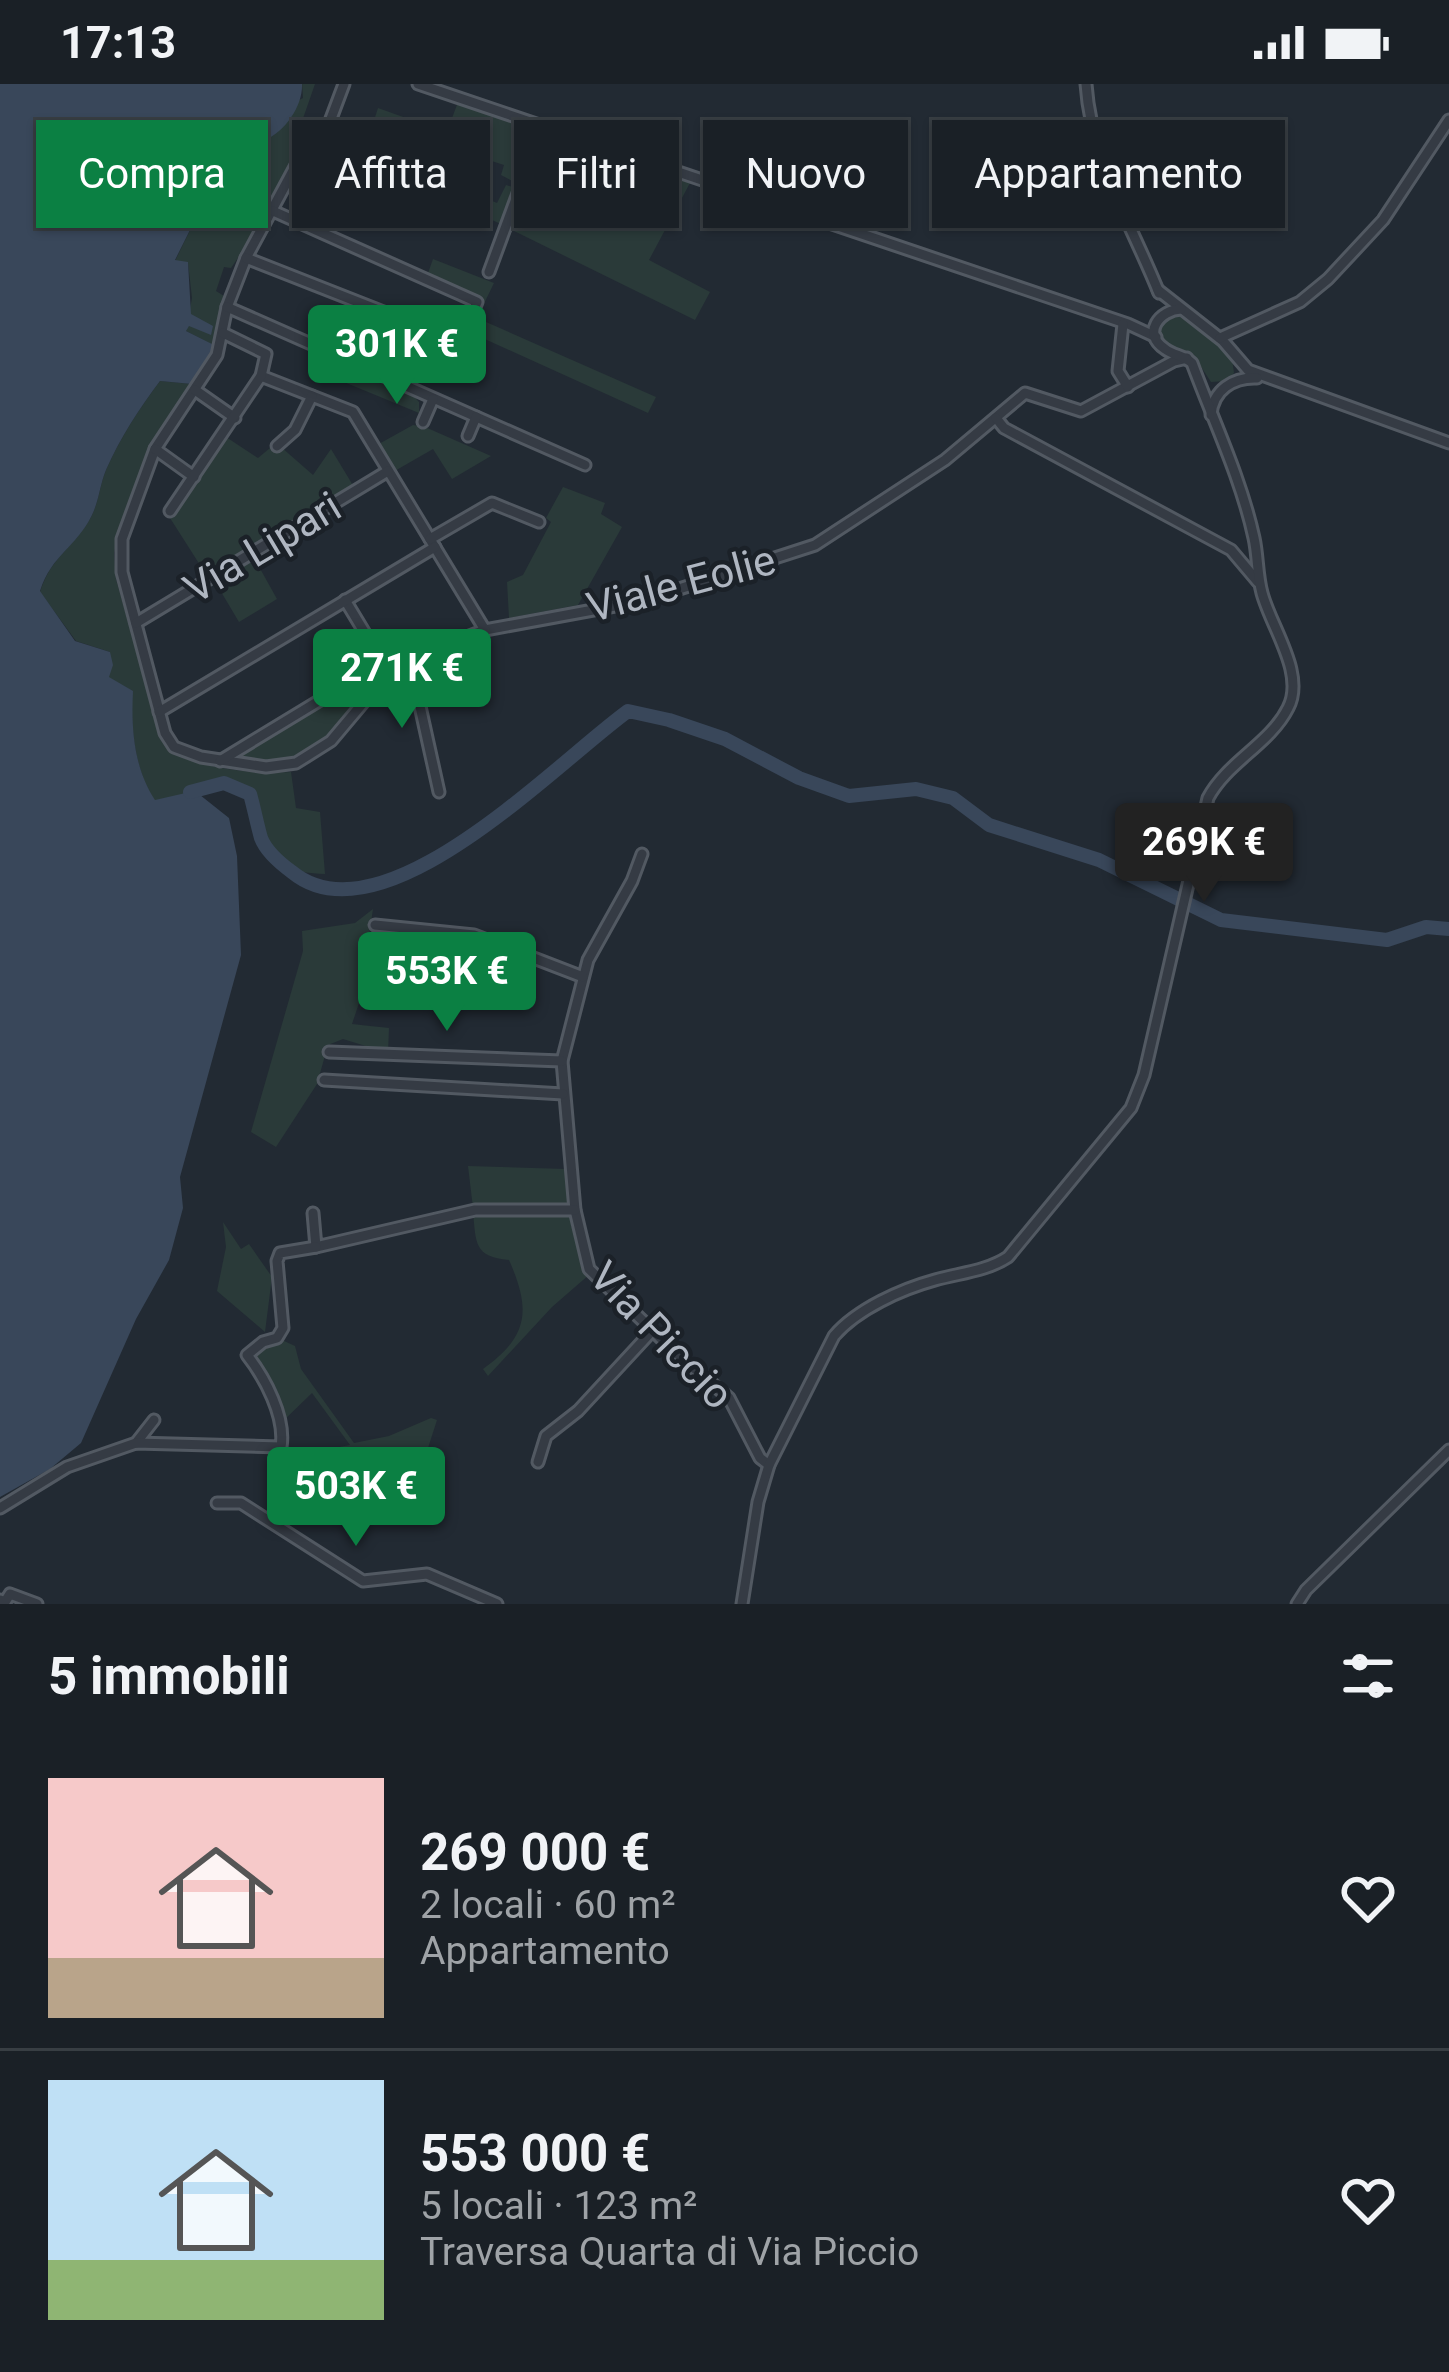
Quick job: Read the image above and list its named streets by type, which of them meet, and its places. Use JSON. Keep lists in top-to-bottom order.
{
  "streets": {
    "street": ["Via Lipari", "Viale Eolie", "Via Piccio"]
  },
  "crossings": [
    ["Via Lipari", "Viale Eolie"]
  ],
  "page": {
    "status": "17:13",
    "chip": [
      "Compra",
      "Affitta",
      "Filtri",
      "Nuovo",
      "Appartamento"
    ],
    "price": [
      "301K €",
      "271K €",
      "269K €",
      "553K €",
      "503K €"
    ],
    "heading": "5 immobili",
    "list": [
      {
        "name": "269 000 €",
        "note": "2 locali · 60 m² · Appartamento"
      },
      {
        "name": "553 000 €",
        "note": "5 locali · 123 m² · Traversa Quarta di Via Piccio"
      }
    ]
  }
}
